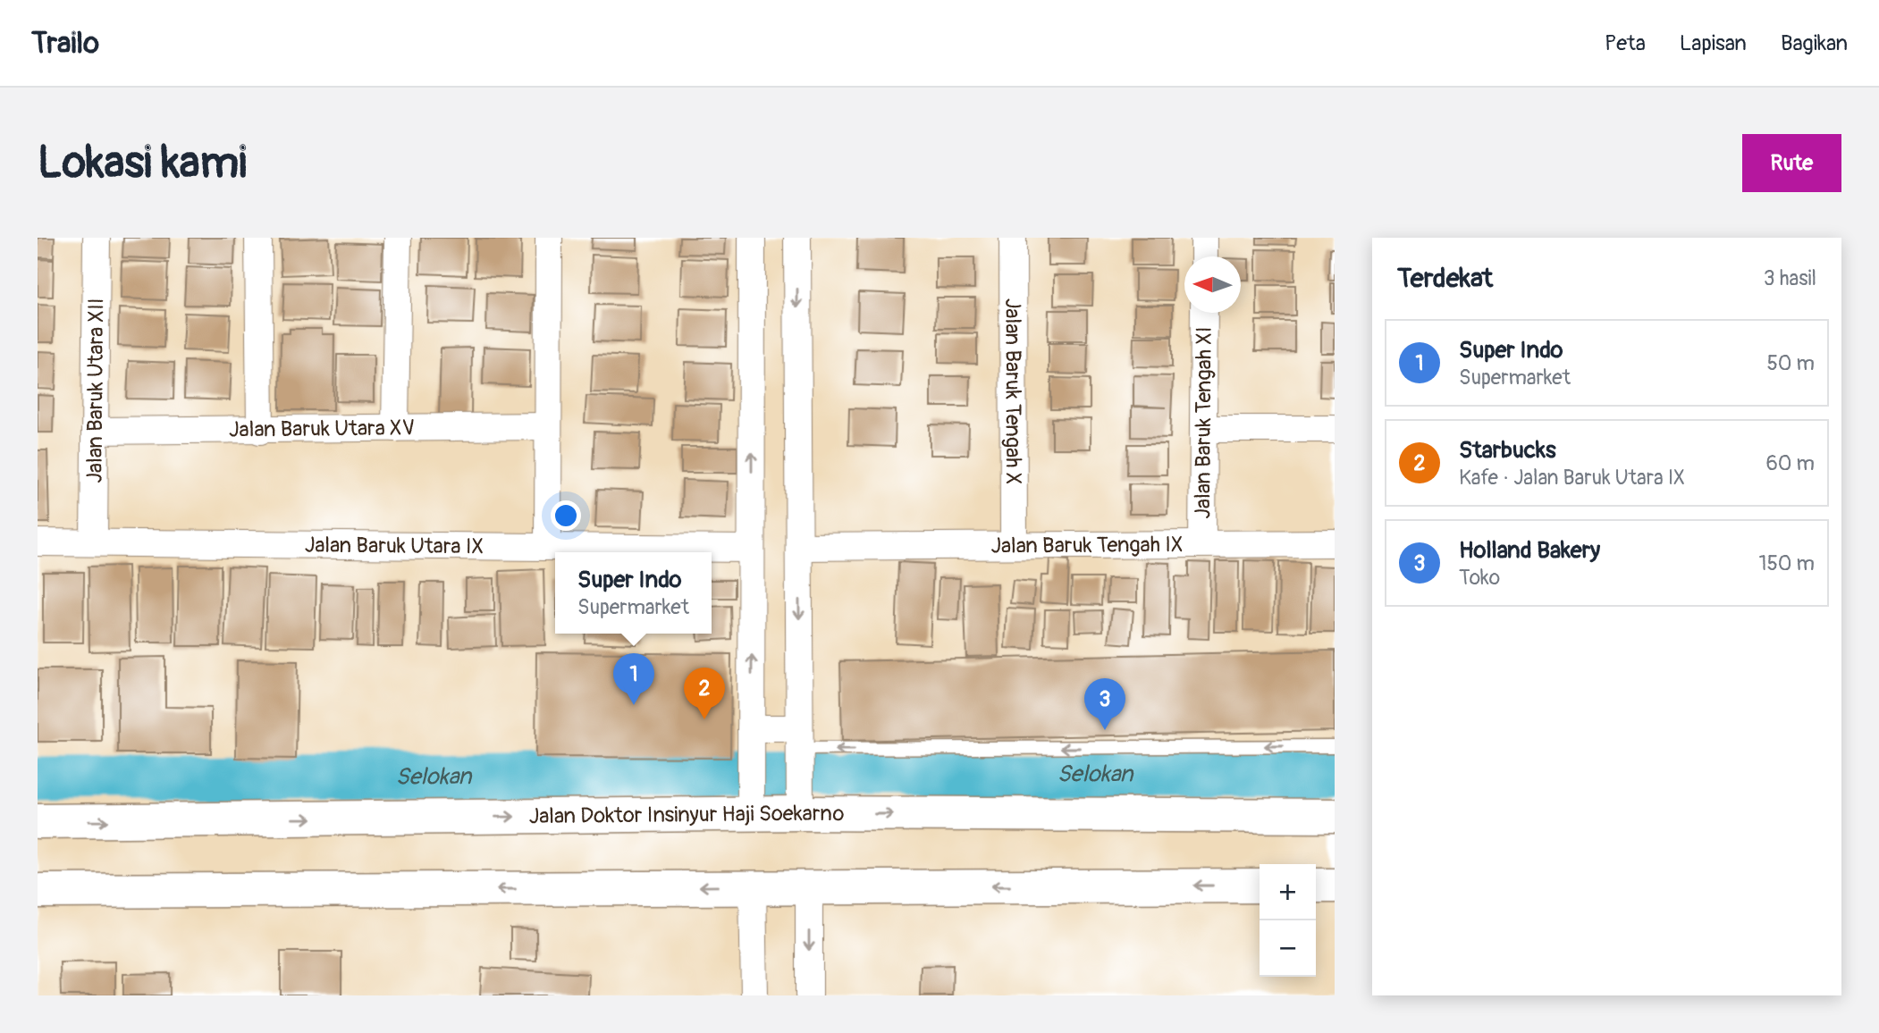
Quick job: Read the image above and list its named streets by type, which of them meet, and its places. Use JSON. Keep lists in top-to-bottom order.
{
  "streets": {
    "main road": ["Jalan Doktor Insinyur Haji Soekarno"],
    "street": [
      "Jalan Baruk Utara XII",
      "Jalan Baruk Tengah X",
      "Jalan Baruk Tengah XI",
      "Jalan Baruk Utara XV",
      "Jalan Baruk Tengah IX",
      "Jalan Baruk Utara IX"
    ]
  },
  "crossings": [
    ["Jalan Baruk Utara XII", "Jalan Baruk Utara XV"],
    ["Jalan Baruk Utara XII", "Jalan Baruk Utara IX"],
    ["Jalan Baruk Tengah X", "Jalan Baruk Tengah IX"],
    ["Jalan Baruk Tengah XI", "Jalan Baruk Tengah IX"]
  ],
  "water": ["Selokan"],
  "north": "left",
  "page": {
    "header": "Trailo",
    "nav": ["Peta", "Lapisan", "Bagikan"],
    "buttons": "Rute",
    "title": "Lokasi kami",
    "heading": ["Terdekat", "3 hasil"],
    "list": [
      {
        "mark": "1",
        "name": "Super Indo",
        "note": "Supermarket",
        "value": "50 m"
      },
      {
        "mark": "2",
        "name": "Starbucks",
        "note": "Kafe · Jalan Baruk Utara IX",
        "value": "60 m"
      },
      {
        "mark": "3",
        "name": "Holland Bakery",
        "note": "Toko",
        "value": "150 m"
      }
    ],
    "popup": ["Super Indo", "Supermarket"],
    "pins": ["1", "2", "3"],
    "map_buttons": ["+", "−"]
  }
}
